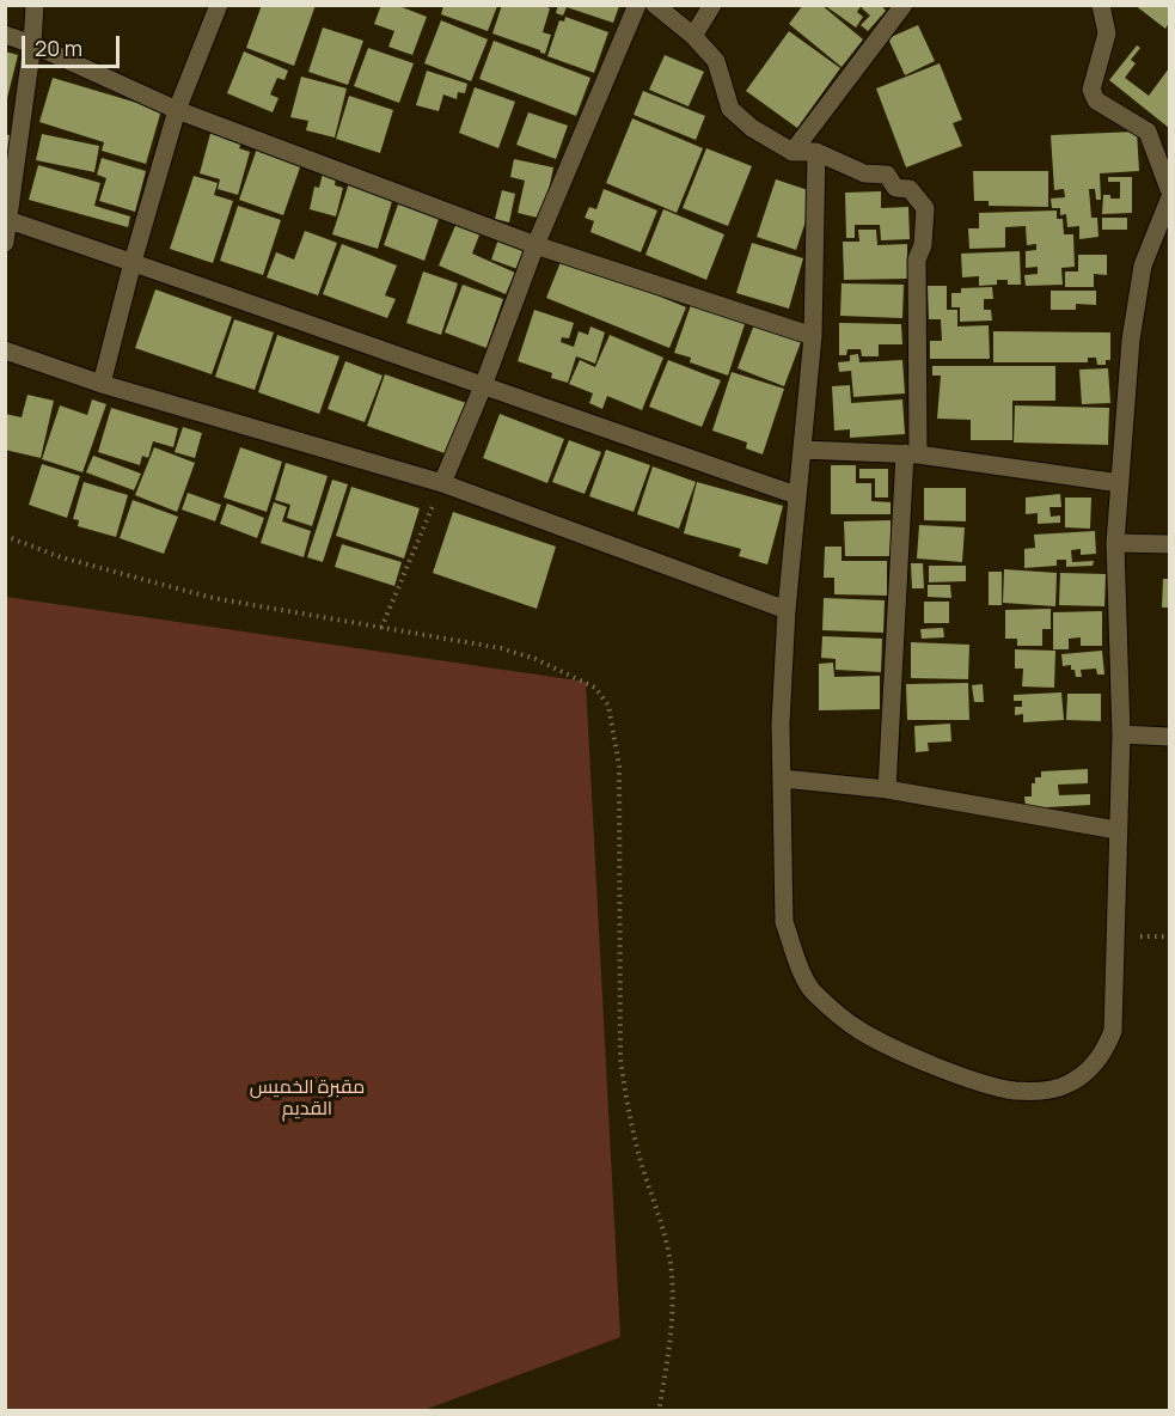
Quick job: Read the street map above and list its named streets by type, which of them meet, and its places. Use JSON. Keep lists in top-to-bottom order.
{
  "parks": ["مقبرة الخميس القديم"],
  "scale_bar": "20 m"
}
